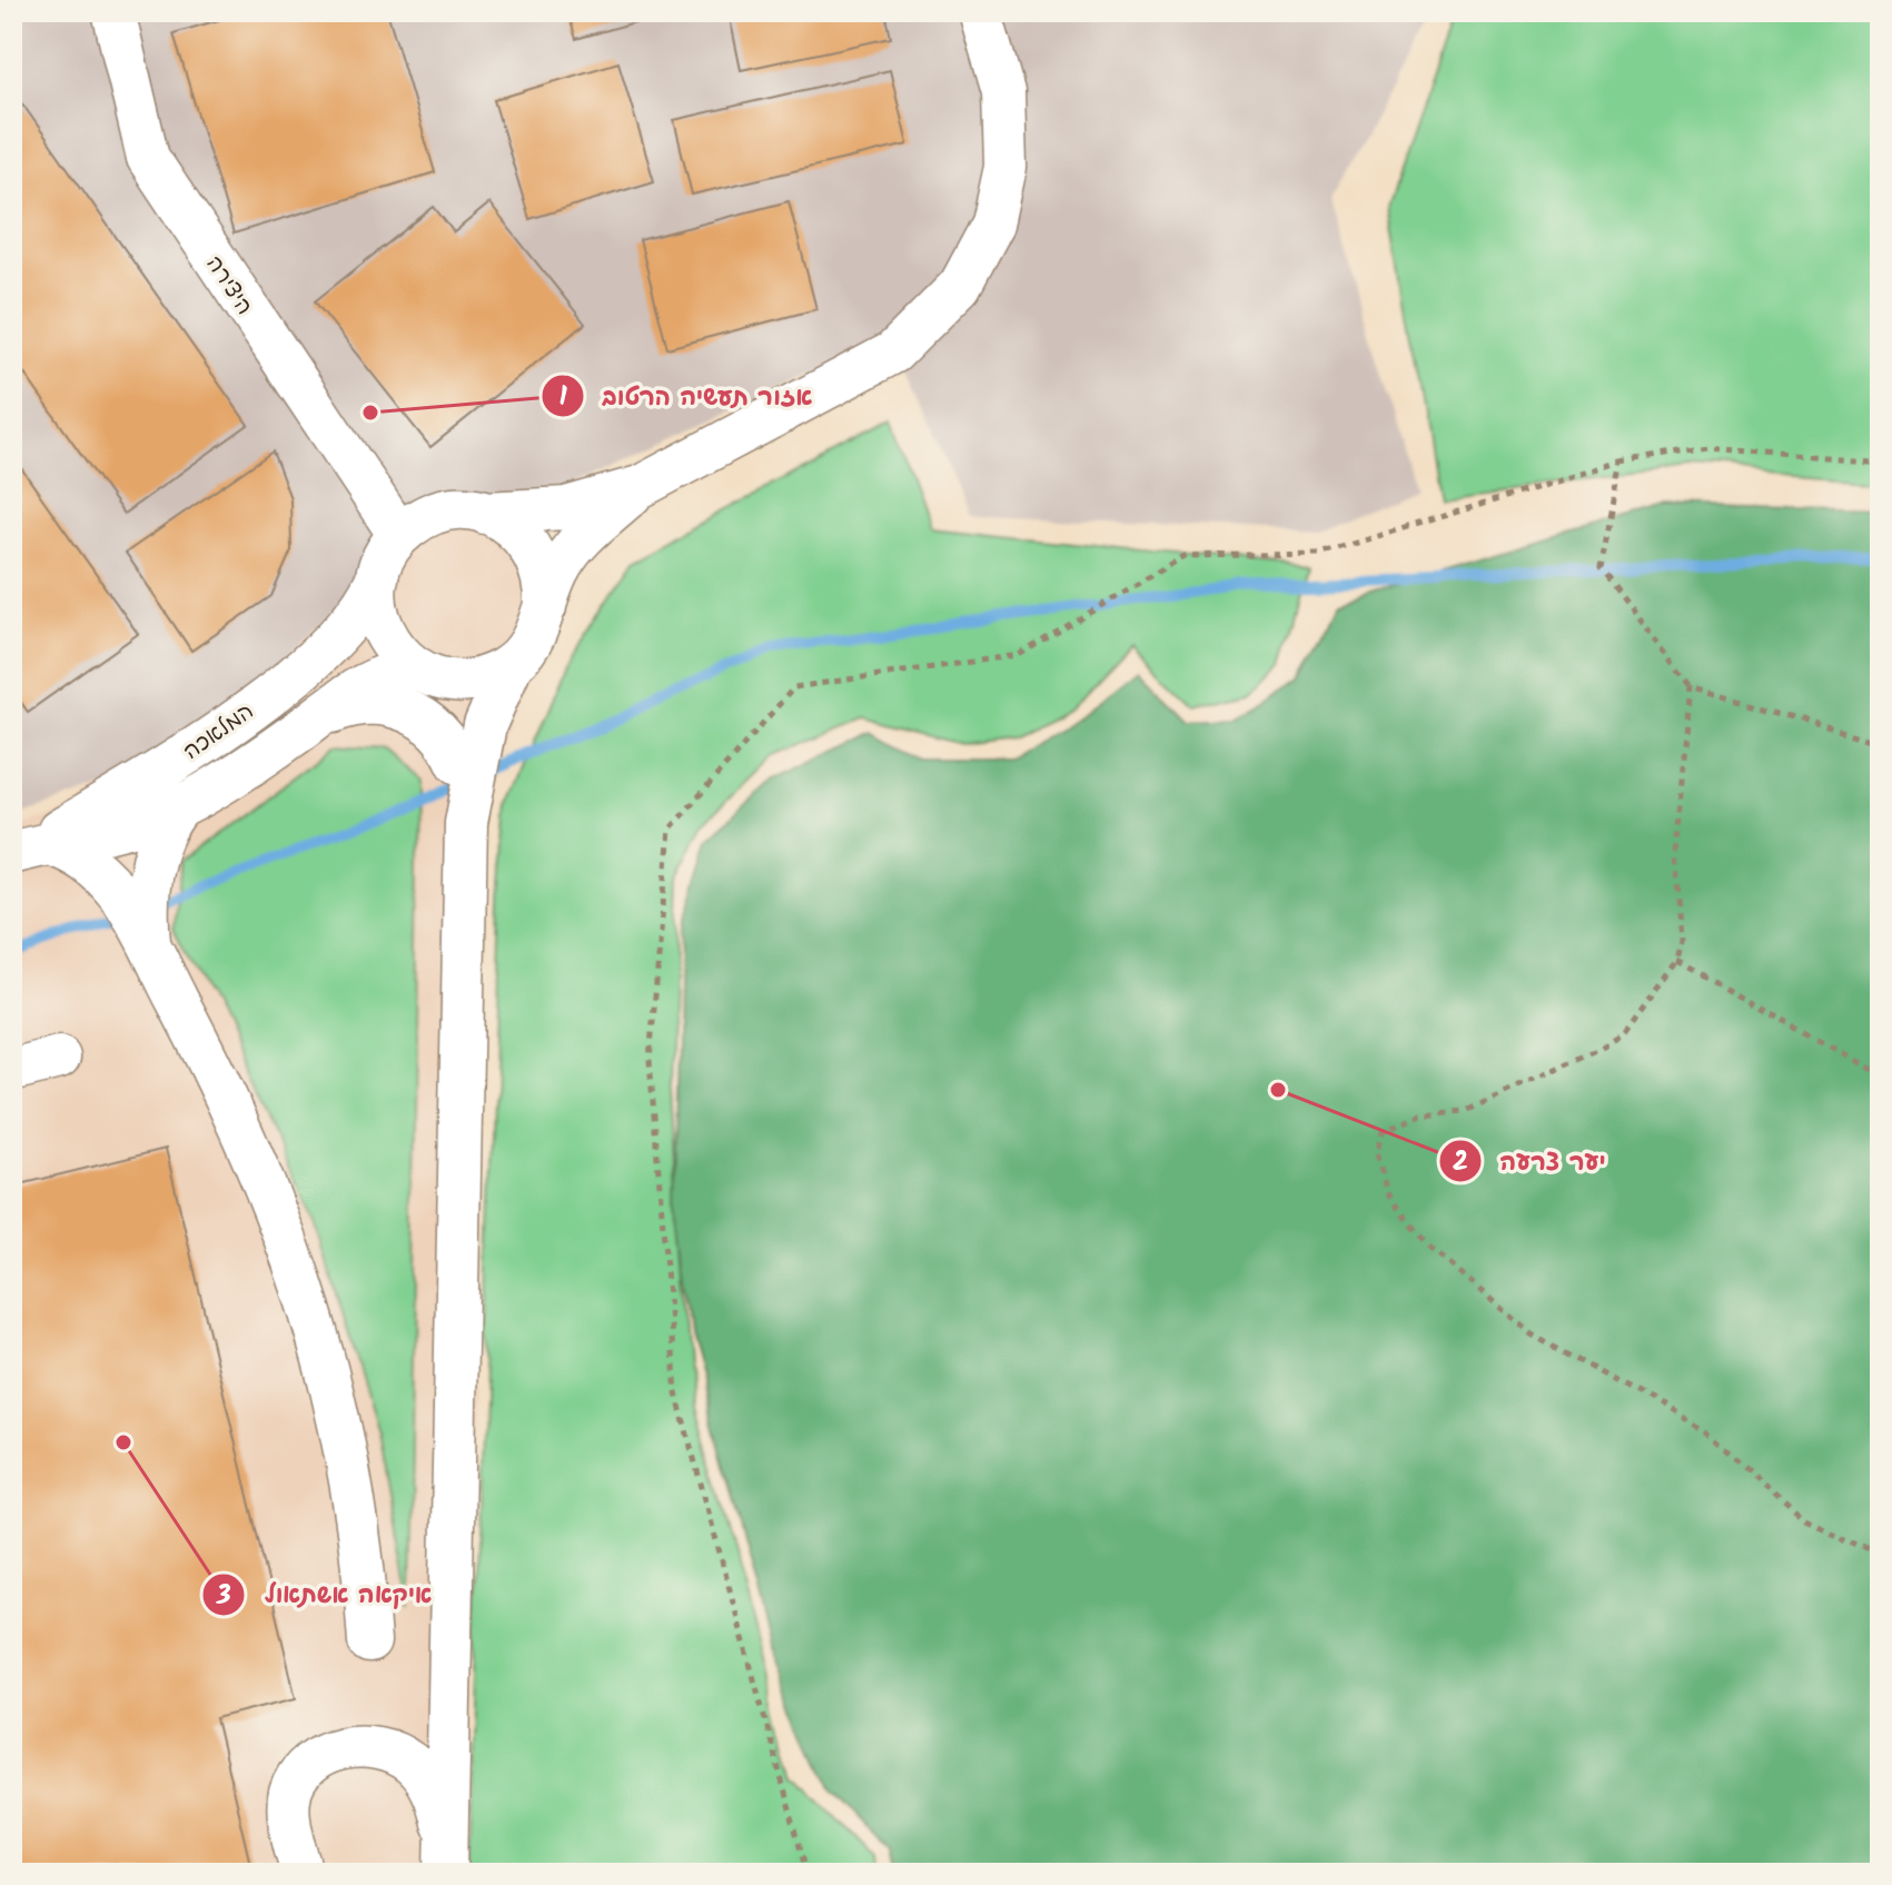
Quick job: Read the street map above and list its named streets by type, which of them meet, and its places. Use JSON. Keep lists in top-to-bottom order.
{
  "streets": {
    "street": ["היצירה", "המלאכה"]
  },
  "crossings": [
    ["היצירה", "המלאכה"]
  ],
  "places": ["אזור תעשיה הרטוב", "יער צרעה", "איקאה אשתאול"]
}
